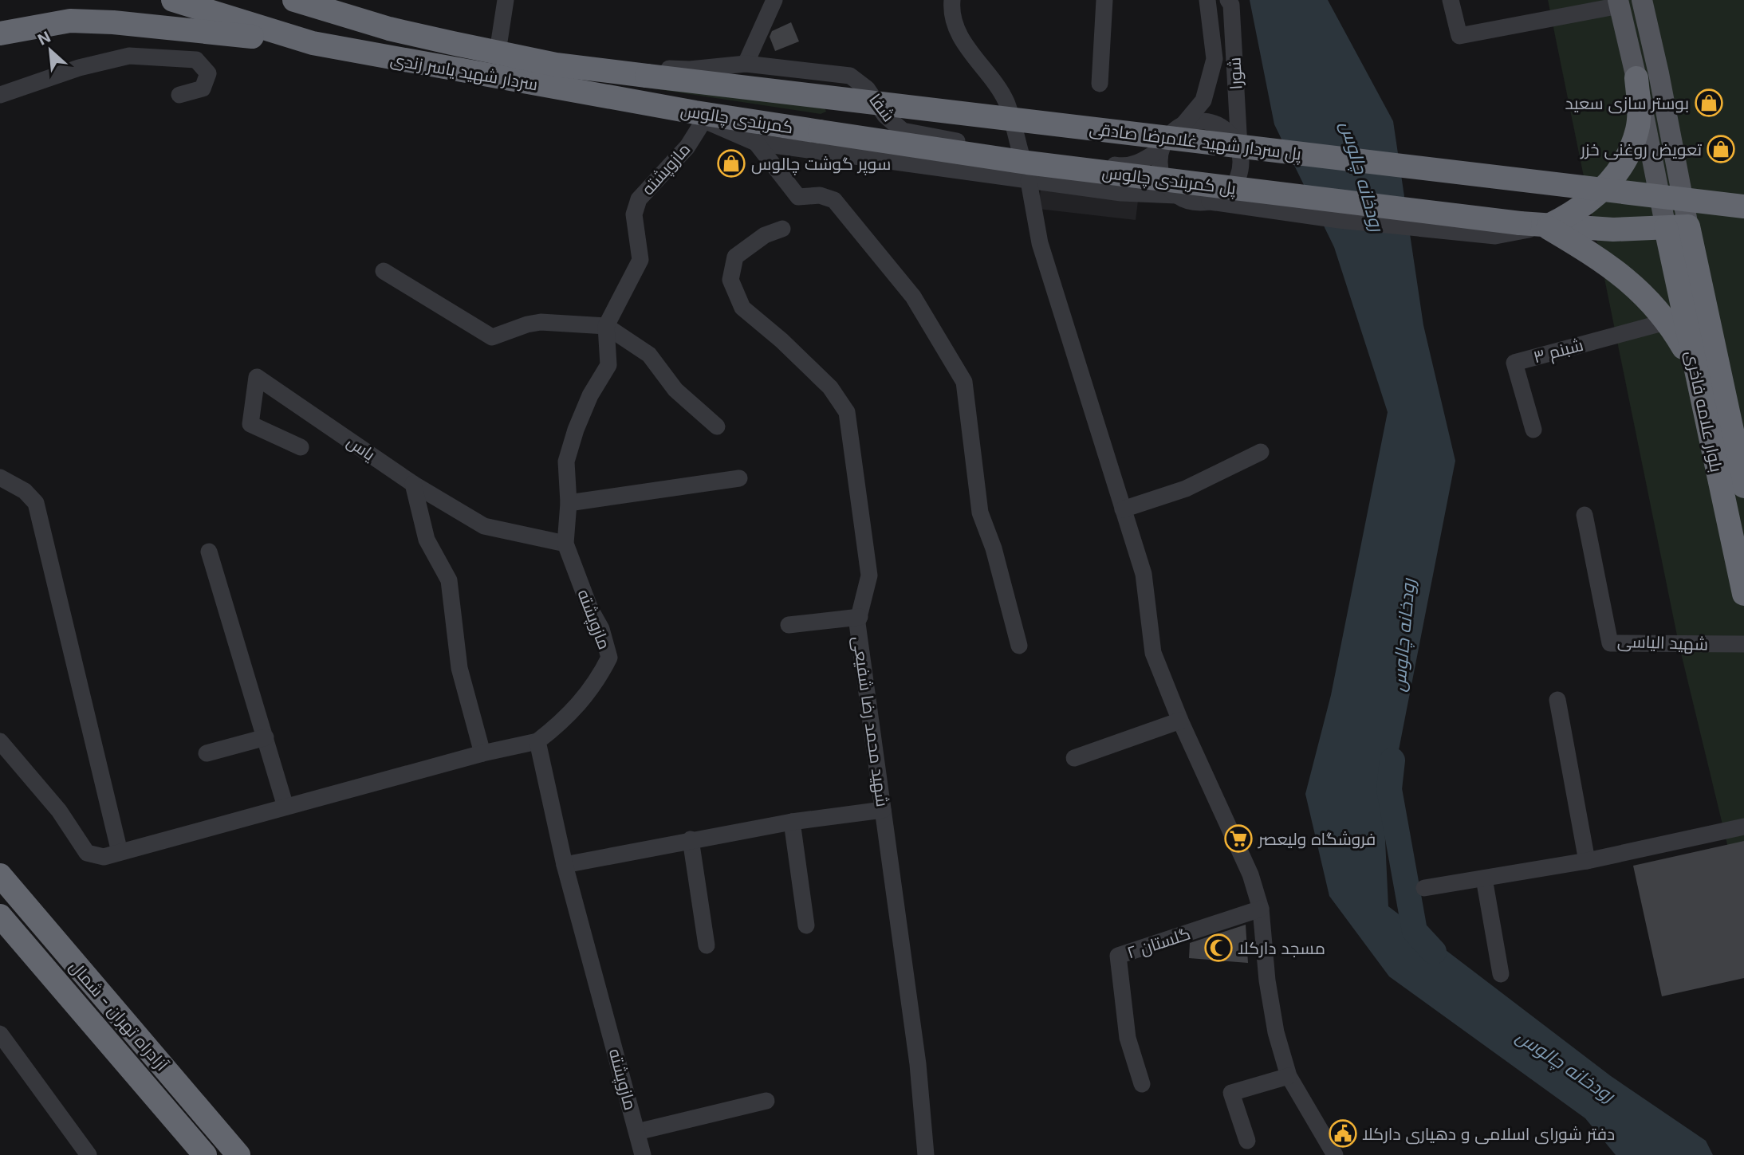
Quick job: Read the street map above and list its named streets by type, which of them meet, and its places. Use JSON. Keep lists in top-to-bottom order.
{
  "streets": {
    "highway": [
      "سردار شهید یاسر زندی",
      "کمربندی چالوس",
      "پل سردار شهید غلامرضا صادقی",
      "پل کمربندی چالوس",
      "بلوار علامه فاخری",
      "آزادراه تهران - شمال"
    ],
    "street": [
      "شورا",
      "شفا",
      "مازوپشته",
      "شبنم ۳",
      "یاس",
      "شهید الیاسی",
      "شهید محمد رضا شفیعی",
      "گلستان ۲"
    ]
  },
  "crossings": [
    ["سردار شهید یاسر زندی", "شفا"],
    ["سردار شهید یاسر زندی", "کمربندی چالوس"],
    ["سردار شهید یاسر زندی", "پل سردار شهید غلامرضا صادقی"],
    ["کمربندی چالوس", "مازوپشته"],
    ["کمربندی چالوس", "پل کمربندی چالوس"],
    ["مازوپشته", "یاس"],
    ["پل کمربندی چالوس", "بلوار علامه فاخری"]
  ],
  "water": ["رودخانه چالوس"],
  "places": {
    "shop": ["بوستر سازی سعید", "تعویض روغنی خزر", "سوپر گوشت چالوس"],
    "supermarket": ["فروشگاه ولیعصر"],
    "mosque": ["مسجد دارکلا"],
    "public building": ["دفتر شورای اسلامی و دهیاری دارکلا"]
  },
  "north": "top left"
}
